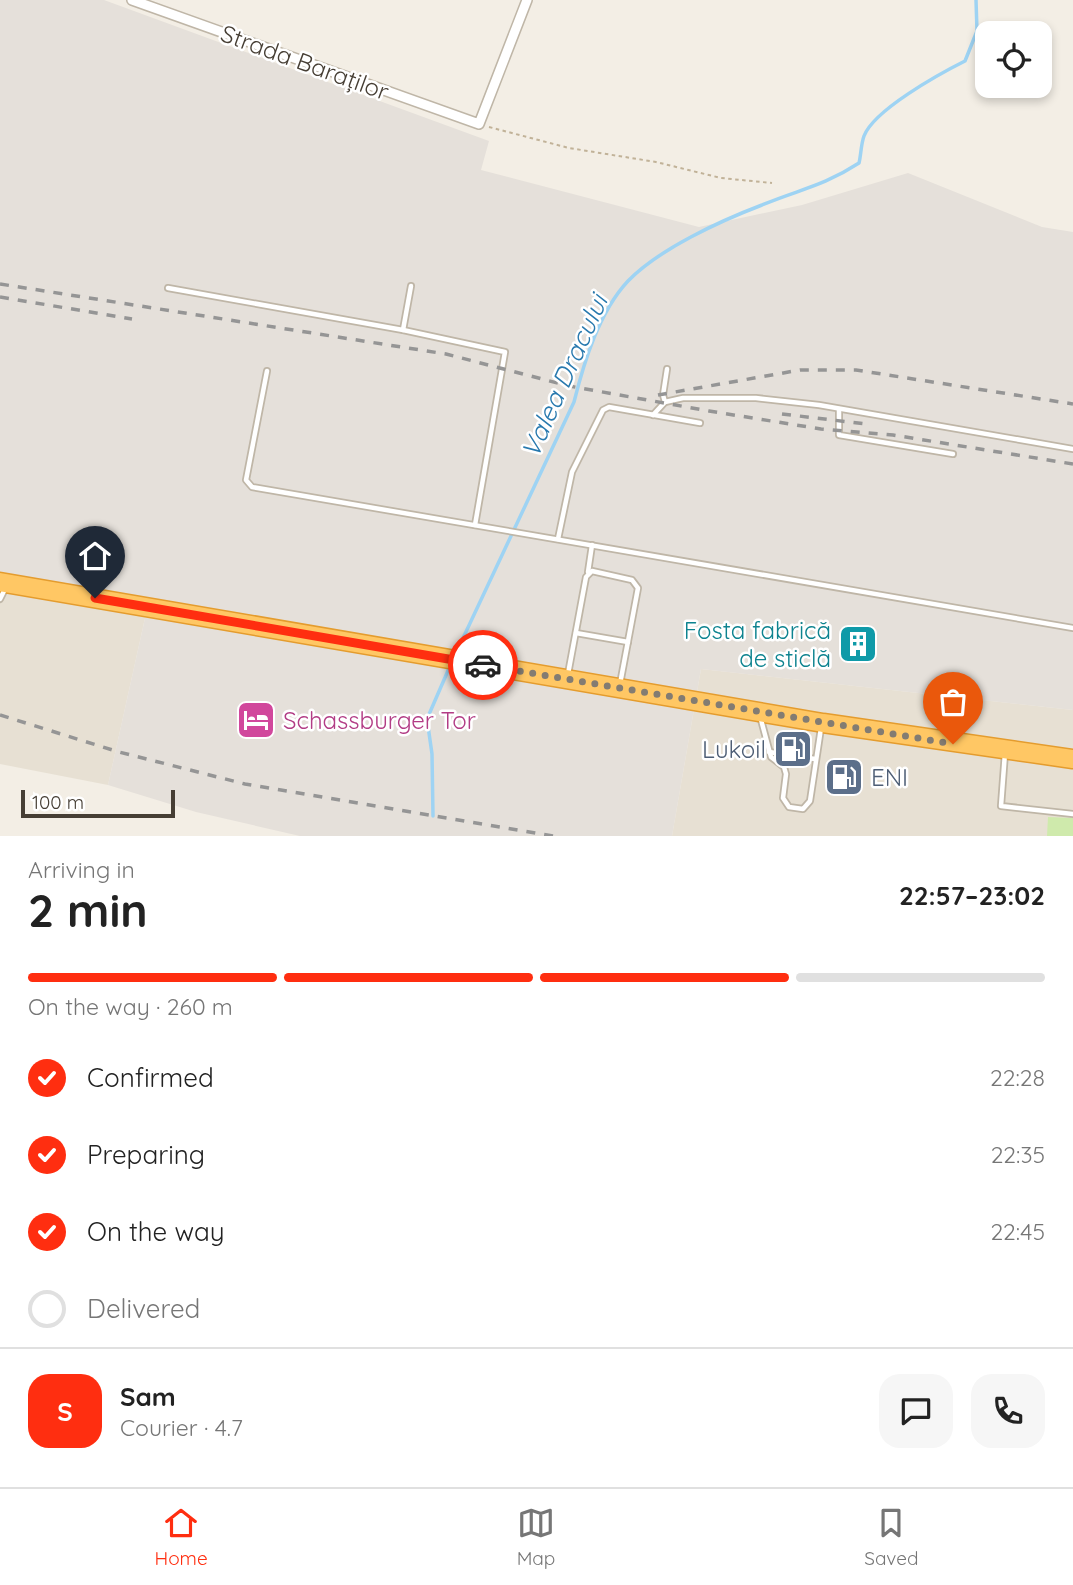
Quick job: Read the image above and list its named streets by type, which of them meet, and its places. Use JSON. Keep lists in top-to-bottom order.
{
  "streets": {
    "street": ["Strada Baraților"]
  },
  "water": ["Valea Dracului"],
  "places": {
    "building": ["Fosta fabrică de sticlă"],
    "hotel": ["Schassburger Tor"],
    "fuel station": ["Lukoil", "ENI"]
  },
  "scale_bar": "100 m",
  "page": {
    "scale": "100 m",
    "heading": ["2 min", "Arriving in", "22:57–23:02"],
    "panel": ["Sam", "Courier · 4.7"],
    "bar": "On the way · 260 m",
    "list": [
      ["Confirmed", "22:28"],
      ["Preparing", "22:35"],
      ["On the way", "22:45"],
      "Delivered"
    ],
    "round": "S",
    "tabs": ["Home", "Map", "Saved"]
  }
}
